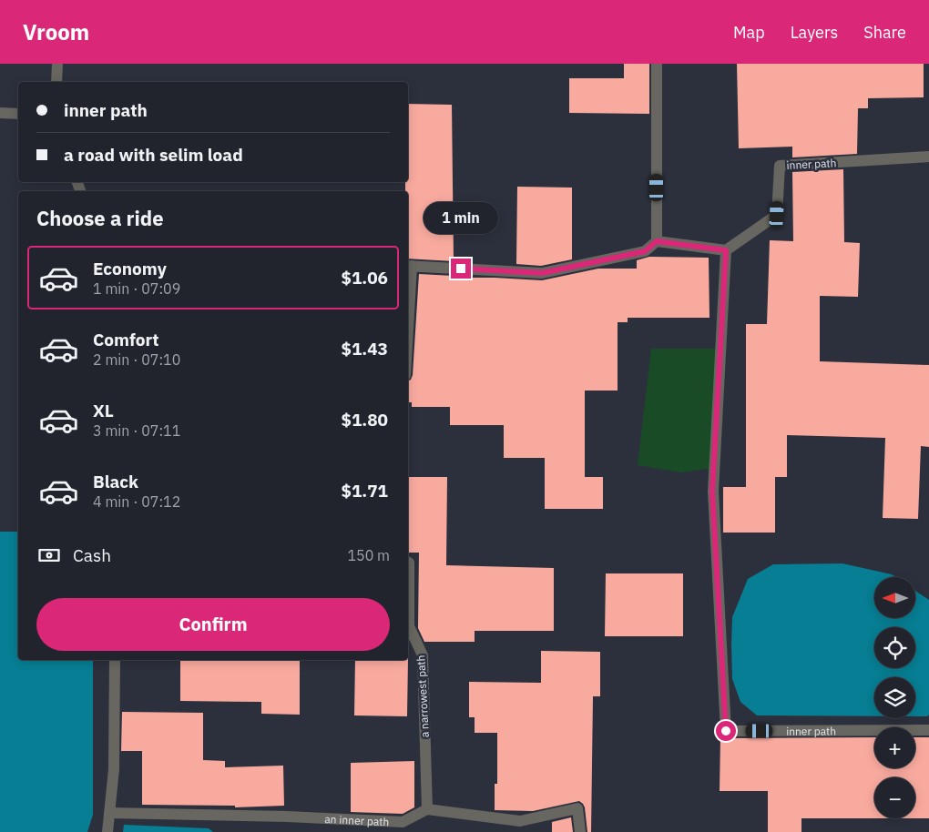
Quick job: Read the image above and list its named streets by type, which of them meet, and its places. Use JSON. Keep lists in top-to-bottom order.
{
  "streets": {
    "street": ["inner path", "a narrowest path", "an inner path"]
  },
  "crossings": [
    ["a narrowest path", "an inner path"]
  ],
  "north": "left",
  "page": {
    "header": "Vroom",
    "nav": ["Map", "Layers", "Share"],
    "banner": ["inner path", "a road with selim load"],
    "heading": "Choose a ride",
    "bubble": "1 min",
    "list": [
      {
        "name": "Economy",
        "note": "1 min · 07:09",
        "value": "$1.06"
      },
      {
        "name": "Comfort",
        "note": "2 min · 07:10",
        "value": "$1.43"
      },
      {
        "name": "XL",
        "note": "3 min · 07:11",
        "value": "$1.80"
      },
      {
        "name": "Black",
        "note": "4 min · 07:12",
        "value": "$1.71"
      }
    ],
    "pay": ["Cash", "150 m"],
    "map_buttons": ["+", "−"],
    "buttons": "Confirm"
  }
}
